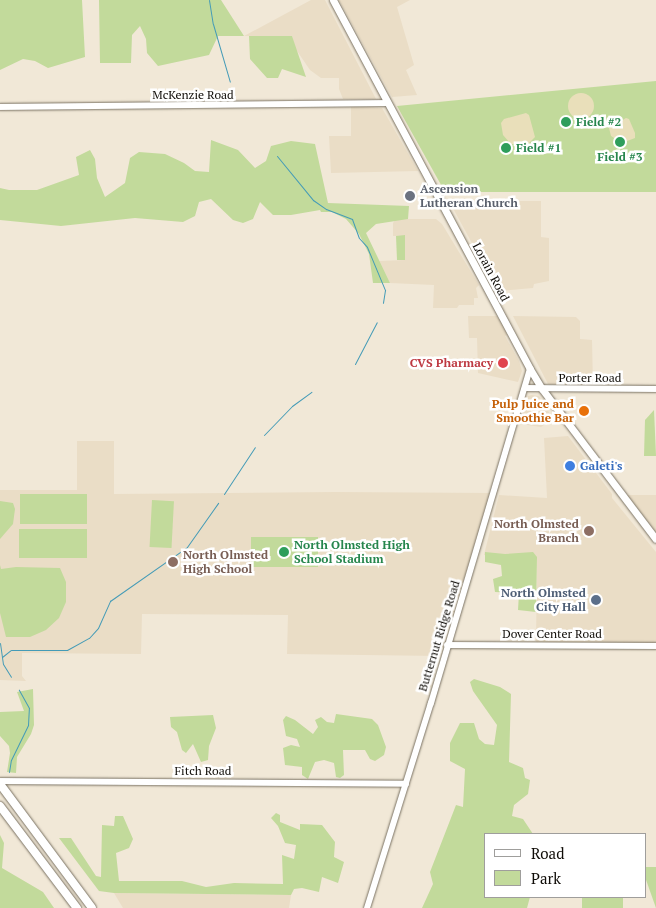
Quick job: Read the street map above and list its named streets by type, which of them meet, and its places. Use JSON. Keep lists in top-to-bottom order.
{
  "streets": {
    "main road": ["Lorain Road"],
    "street": [
      "McKenzie Road",
      "Porter Road",
      "Dover Center Road",
      "Butternut Ridge Road",
      "Fitch Road"
    ]
  },
  "crossings": [
    ["McKenzie Road", "Lorain Road"],
    ["Lorain Road", "Porter Road"],
    ["Lorain Road", "Butternut Ridge Road"],
    ["Porter Road", "Butternut Ridge Road"],
    ["Dover Center Road", "Butternut Ridge Road"],
    ["Butternut Ridge Road", "Fitch Road"]
  ],
  "places": [
    "Field #2",
    "Field #3",
    "Field #1",
    "Ascension Lutheran Church",
    "CVS Pharmacy",
    "Pulp Juice and Smoothie Bar",
    "Galeti's",
    "North Olmsted Branch",
    "North Olmsted High School Stadium",
    "North Olmsted High School",
    "North Olmsted City Hall"
  ],
  "legend": ["Road", "Park"]
}
